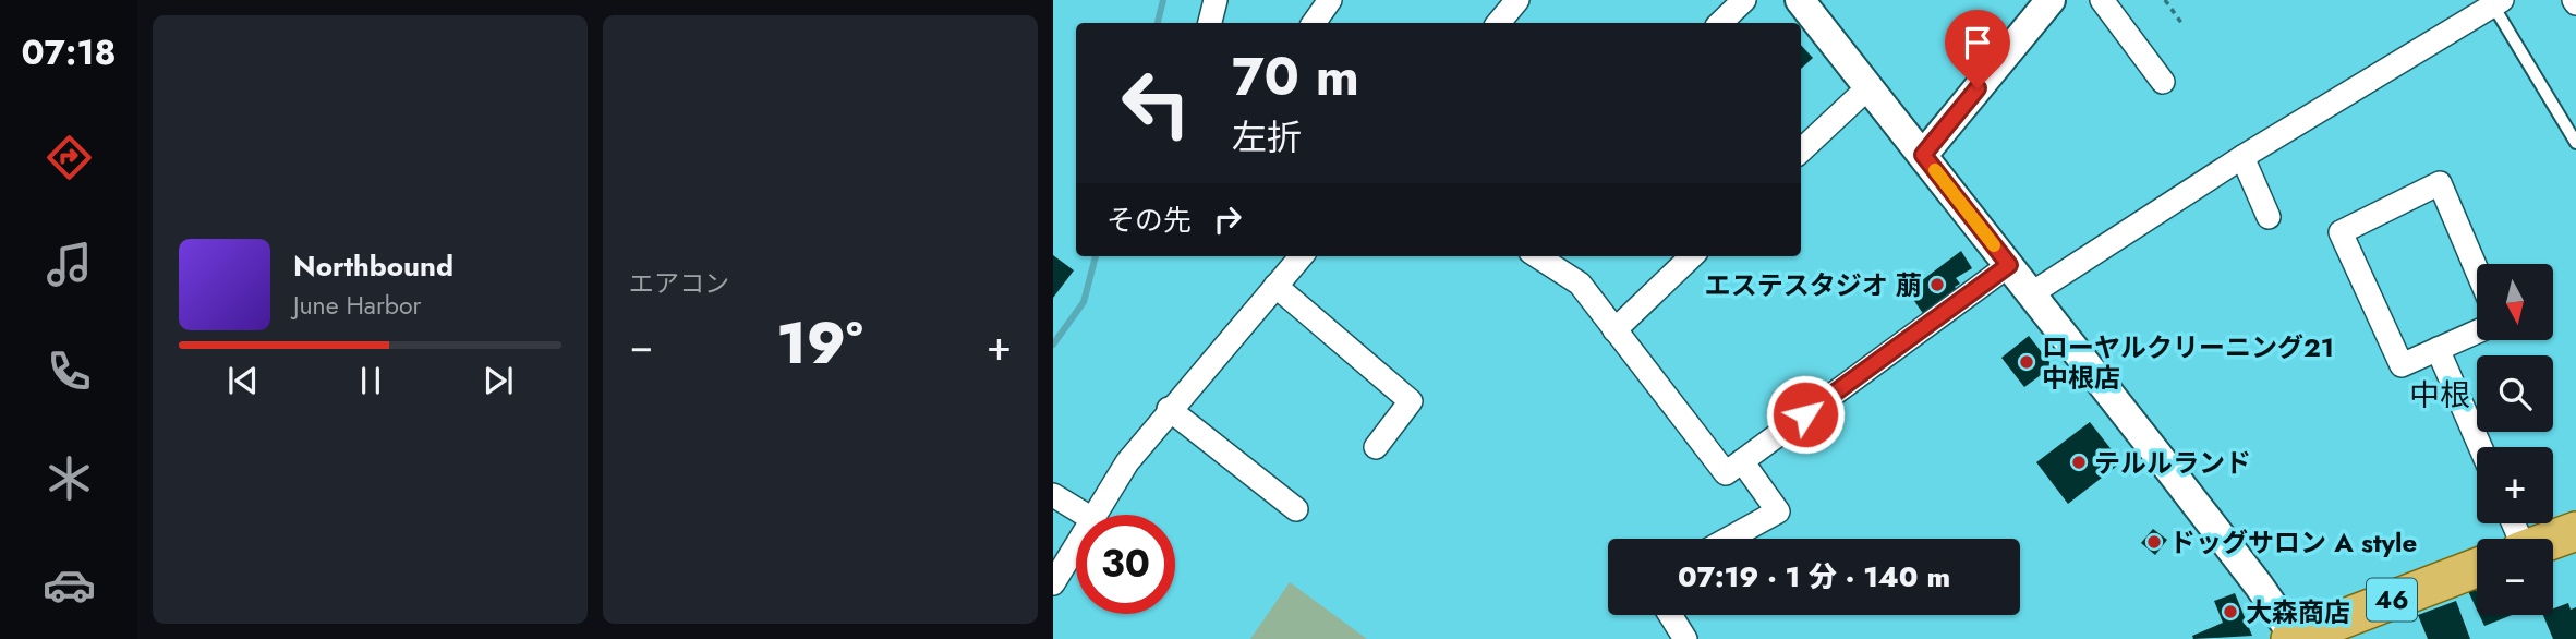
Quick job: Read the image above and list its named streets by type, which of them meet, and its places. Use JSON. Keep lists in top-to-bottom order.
{
  "streets": {
    "main road": ["46"]
  },
  "districts": ["中根"],
  "places": [
    "エステスタジオ 萠",
    "ローヤルクリーニング21 中根店",
    "テルルランド",
    "ドッグサロン A style",
    "大森商店"
  ],
  "north": "bottom",
  "page": {
    "tabs": "07:18",
    "tile": "エアコン",
    "turn": ["70 m", "左折"],
    "then": "その先",
    "song": ["Northbound", "June Harbor"],
    "map_buttons": ["+", "−"],
    "heat": ["−", "19°", "+"],
    "limit": "30",
    "trip": "07:19 · 1 分 · 140 m"
  }
}
